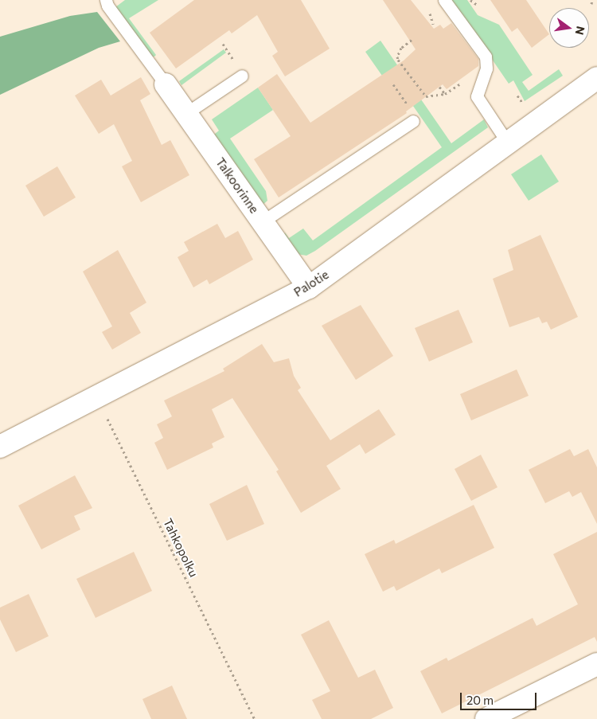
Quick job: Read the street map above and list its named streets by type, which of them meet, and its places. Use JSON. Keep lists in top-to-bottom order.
{
  "streets": {
    "street": ["Talkoorinne", "Palotie"],
    "path": ["Tahkopolku"]
  },
  "crossings": [
    ["Talkoorinne", "Palotie"],
    ["Palotie", "Tahkopolku"]
  ],
  "scale_bar": "20 m",
  "north": "right"
}
